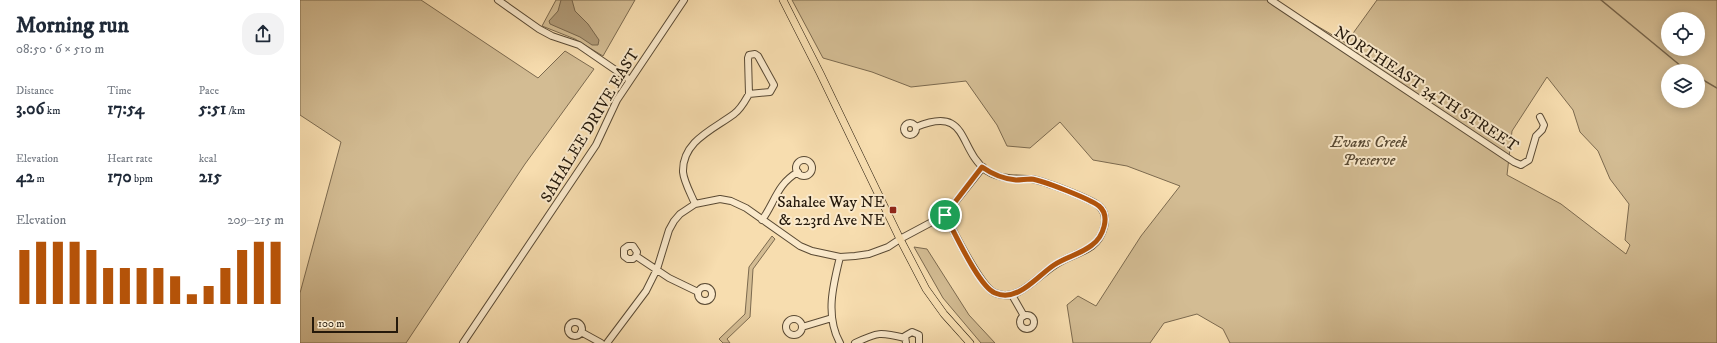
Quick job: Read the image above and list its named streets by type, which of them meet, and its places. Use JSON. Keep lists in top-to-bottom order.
{
  "streets": {
    "street": ["NORTHEAST 34TH STREET", "SAHALEE DRIVE EAST"]
  },
  "parks": ["Evans Creek Preserve"],
  "places": {
    "transit": ["Sahalee Way NE & 223rd Ave NE"]
  },
  "scale_bar": "100 m",
  "page": {
    "heading": ["Morning run", "08:50 · 6 × 510 m"],
    "stats": [
      ["Distance", "3.06 km"],
      ["Time", "17:54"],
      ["Pace", "5:51 /km"],
      ["Elevation", "42 m"],
      ["Heart rate", "170 bpm"],
      ["kcal", "215"]
    ],
    "chart": ["Elevation", "209–215 m"],
    "scale": "100 m"
  }
}
